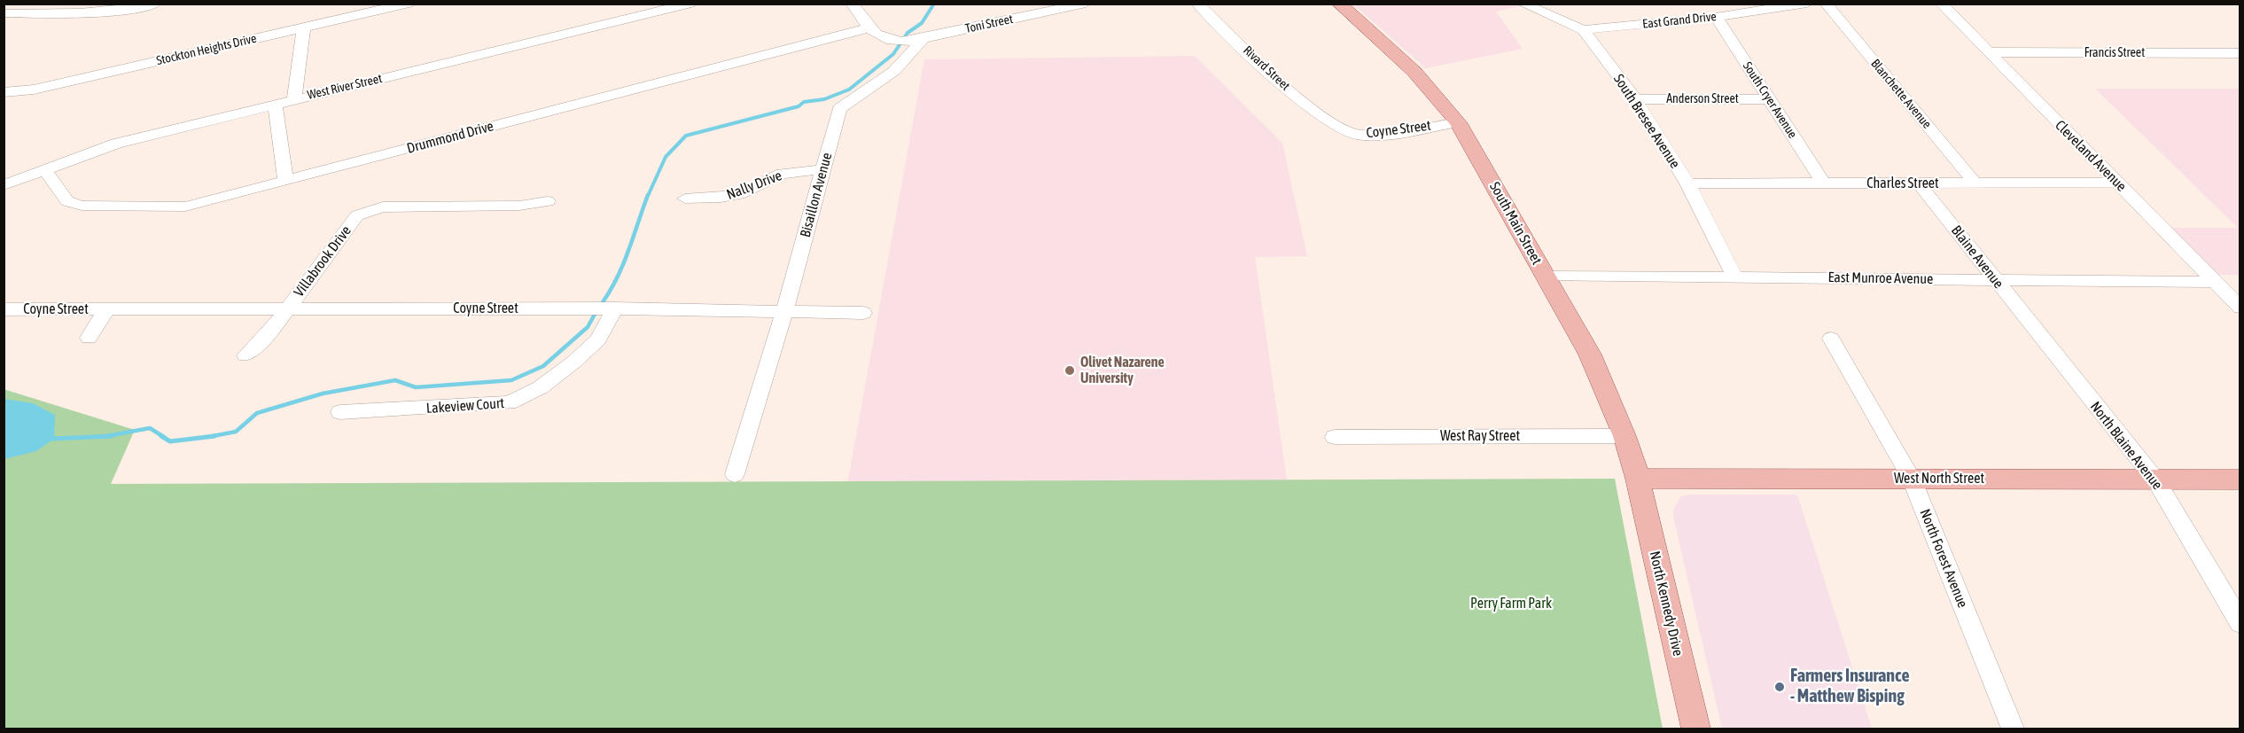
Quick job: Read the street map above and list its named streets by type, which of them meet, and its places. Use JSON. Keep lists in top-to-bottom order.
{
  "streets": {
    "main road": ["South Main Street", "West North Street", "North Kennedy Drive"],
    "street": [
      "East Grand Drive",
      "Toni Street",
      "Stockton Heights Drive",
      "Francis Street",
      "Rivard Street",
      "West River Street",
      "Blanchette Avenue",
      "Anderson Street",
      "South Cryer Avenue",
      "South Bresee Avenue",
      "Coyne Street",
      "Drummond Drive",
      "Cleveland Avenue",
      "Charles Street",
      "Nally Drive",
      "Bisaillon Avenue",
      "Blaine Avenue",
      "Villabrook Drive",
      "East Munroe Avenue",
      "Lakeview Court",
      "West Ray Street",
      "North Blaine Avenue",
      "North Forest Avenue"
    ]
  },
  "crossings": [
    ["East Grand Drive", "South Cryer Avenue"],
    ["East Grand Drive", "South Bresee Avenue"],
    ["Toni Street", "Bisaillon Avenue"],
    ["Francis Street", "Cleveland Avenue"],
    ["Rivard Street", "Coyne Street"],
    ["West River Street", "Drummond Drive"],
    ["Blanchette Avenue", "Charles Street"],
    ["Anderson Street", "South Cryer Avenue"],
    ["Anderson Street", "South Bresee Avenue"],
    ["South Cryer Avenue", "Charles Street"],
    ["South Bresee Avenue", "Charles Street"],
    ["South Bresee Avenue", "East Munroe Avenue"],
    ["Coyne Street", "Bisaillon Avenue"],
    ["Coyne Street", "South Main Street"],
    ["Coyne Street", "Villabrook Drive"],
    ["Coyne Street", "Lakeview Court"],
    ["Cleveland Avenue", "Charles Street"],
    ["Cleveland Avenue", "East Munroe Avenue"],
    ["Charles Street", "Blaine Avenue"],
    ["Nally Drive", "Bisaillon Avenue"],
    ["South Main Street", "East Munroe Avenue"],
    ["South Main Street", "West Ray Street"],
    ["South Main Street", "West North Street"],
    ["South Main Street", "North Kennedy Drive"],
    ["Blaine Avenue", "East Munroe Avenue"],
    ["Blaine Avenue", "North Blaine Avenue"],
    ["North Blaine Avenue", "West North Street"],
    ["West North Street", "North Forest Avenue"],
    ["West North Street", "North Kennedy Drive"]
  ],
  "parks": ["Perry Farm Park"],
  "places": ["Olivet Nazarene University", "Farmers Insurance - Matthew Bisping"]
}
